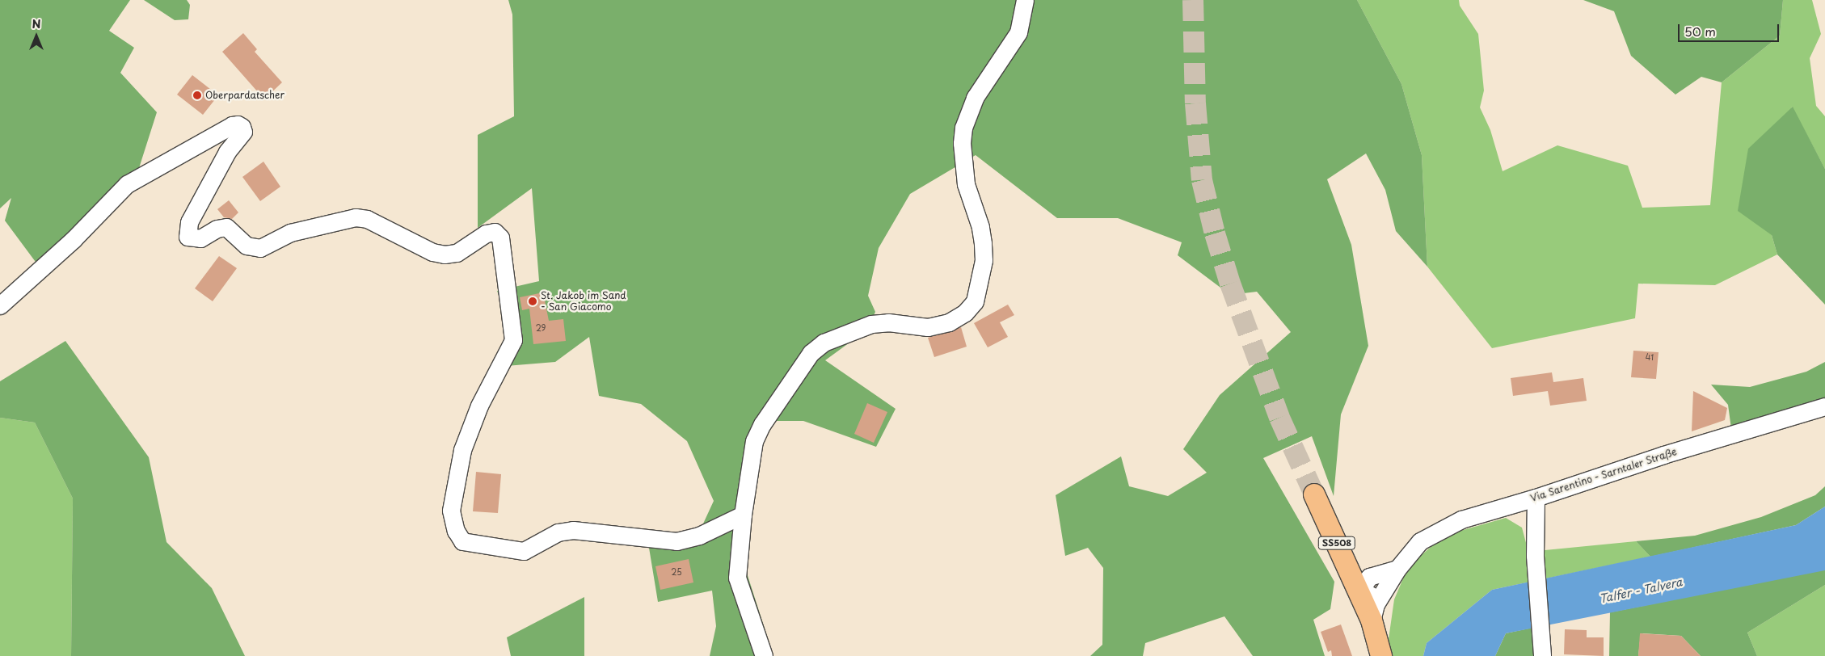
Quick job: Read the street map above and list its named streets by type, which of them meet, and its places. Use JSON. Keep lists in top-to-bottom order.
{
  "streets": {
    "main road": ["SS508"],
    "street": ["Via Sarentino - Sarntaler Straße"]
  },
  "crossings": [
    ["Via Sarentino - Sarntaler Straße", "SS508"]
  ],
  "water": ["Talfer - Talvera"],
  "places": ["Oberpardatscher", "St. Jakob im Sand - San Giacomo"],
  "house_numbers": ["29", "41", "25"],
  "scale_bar": "50 m",
  "north": "top"
}
